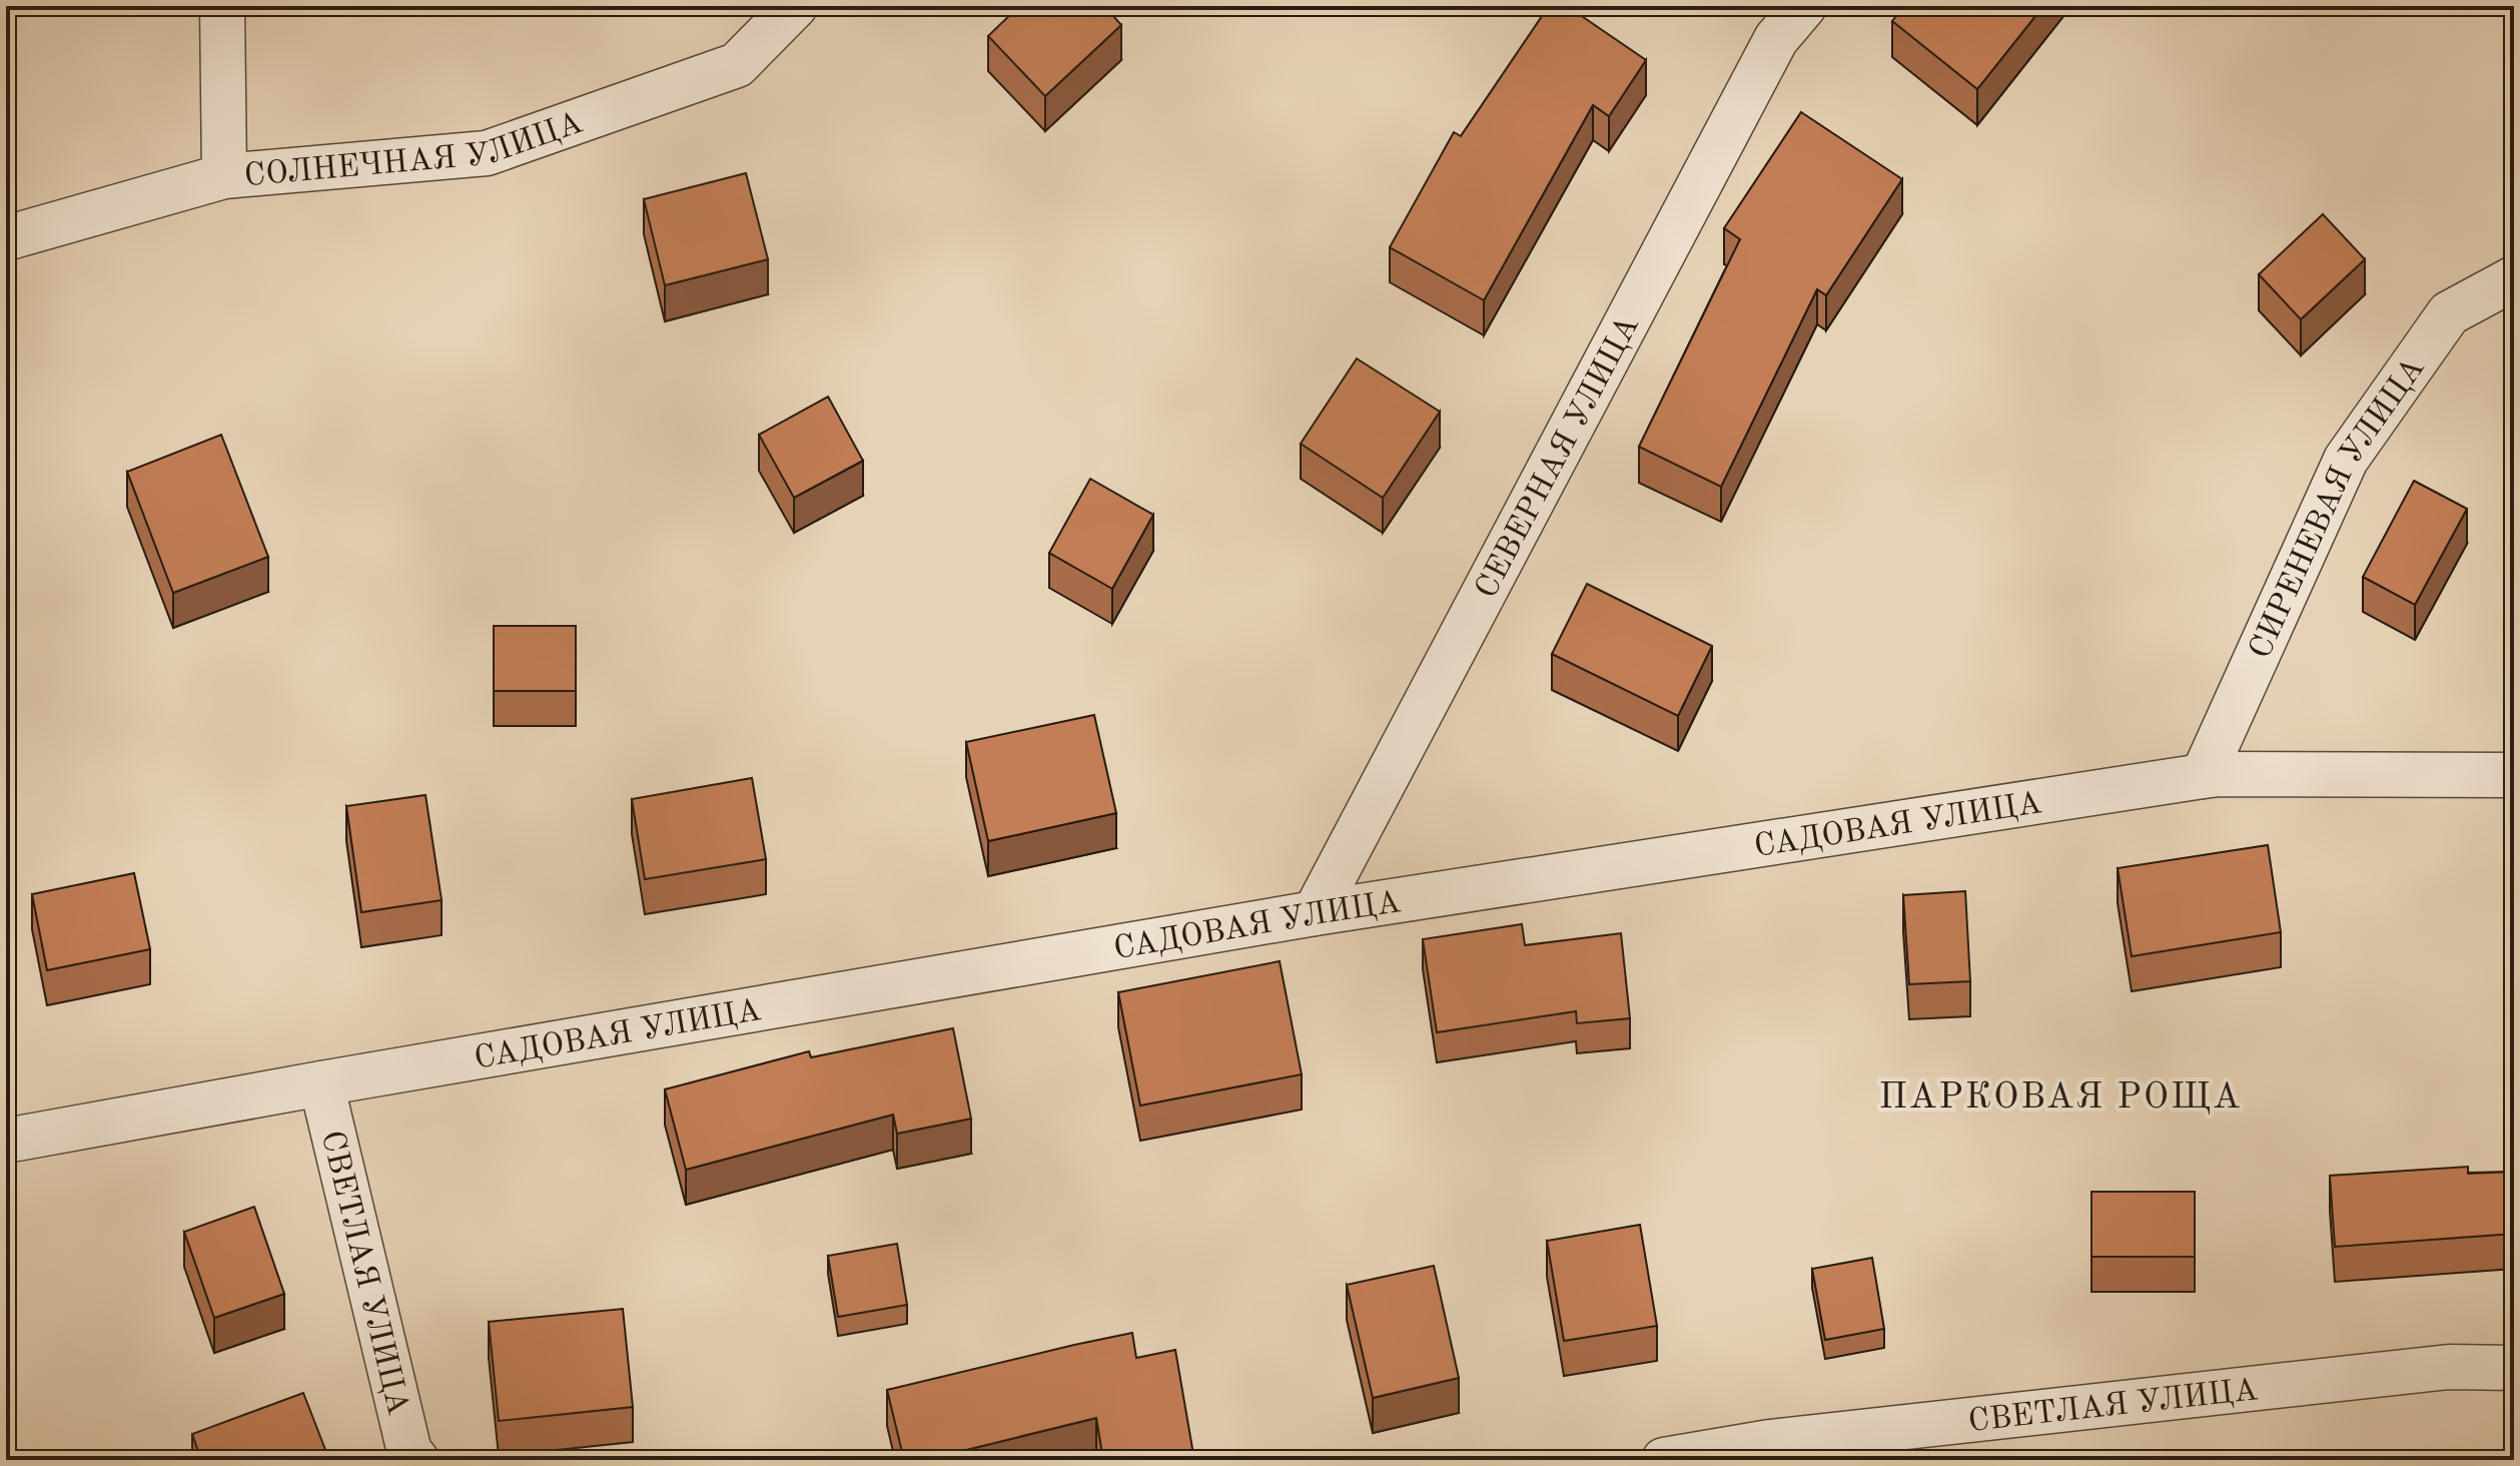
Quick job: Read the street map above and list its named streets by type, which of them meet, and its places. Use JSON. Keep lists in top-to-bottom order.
{
  "streets": {
    "street": [
      "СОЛНЕЧНАЯ УЛИЦА",
      "СЕВЕРНАЯ УЛИЦА",
      "СИРЕНЕВАЯ УЛИЦА",
      "САДОВАЯ УЛИЦА",
      "СВЕТЛАЯ УЛИЦА"
    ]
  },
  "crossings": [
    ["СЕВЕРНАЯ УЛИЦА", "САДОВАЯ УЛИЦА"],
    ["СИРЕНЕВАЯ УЛИЦА", "САДОВАЯ УЛИЦА"],
    ["САДОВАЯ УЛИЦА", "СВЕТЛАЯ УЛИЦА"]
  ],
  "districts": ["ПАРКОВАЯ РОЩА"]
}
